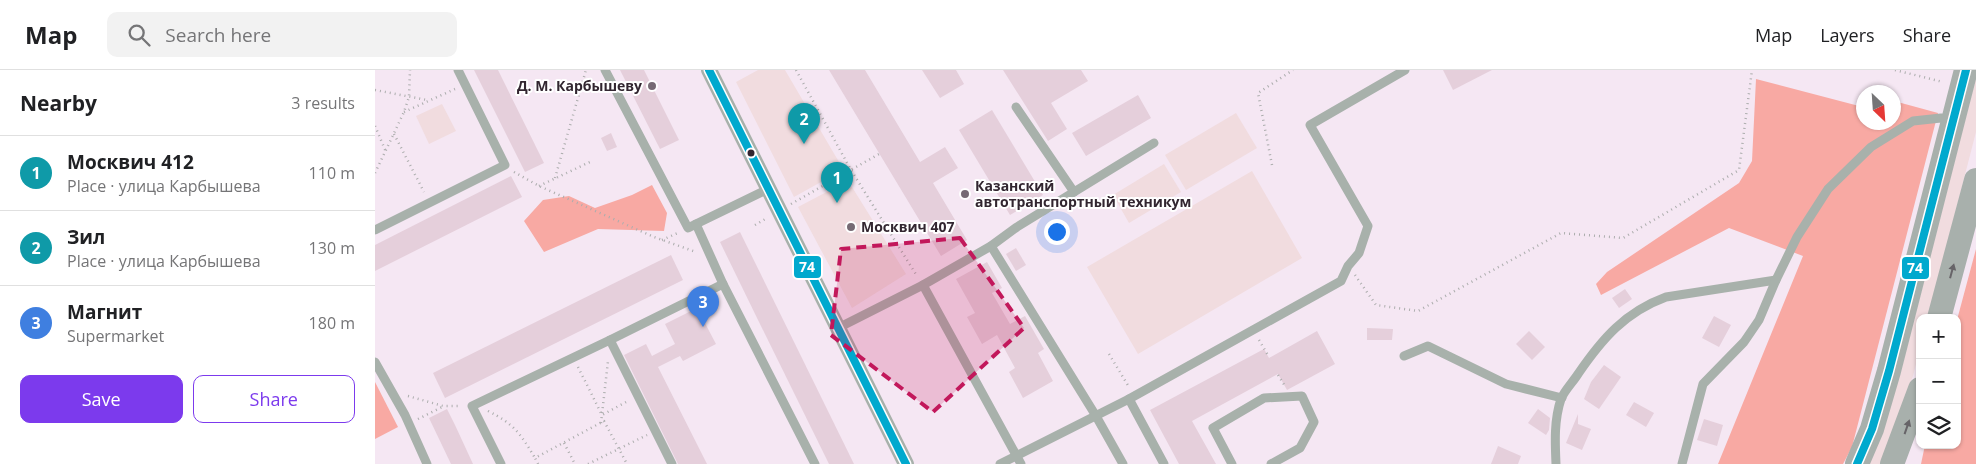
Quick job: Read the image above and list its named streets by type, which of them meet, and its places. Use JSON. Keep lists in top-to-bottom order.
{
  "places": ["Д. М. Карбышеву", "Казанский автотранспортный техникум", "Москвич 407"],
  "lines": ["transit line 74"],
  "north": "bottom right",
  "page": {
    "header": "Map",
    "search": "Search here",
    "nav": ["Map", "Layers", "Share"],
    "heading": ["Nearby", "3 results"],
    "pins": ["2", "1", "3"],
    "list": [
      {
        "mark": "1",
        "name": "Москвич 412",
        "note": "Place · улица Карбышева",
        "value": "110 m"
      },
      {
        "mark": "2",
        "name": "Зил",
        "note": "Place · улица Карбышева",
        "value": "130 m"
      },
      {
        "mark": "3",
        "name": "Магнит",
        "note": "Supermarket",
        "value": "180 m"
      }
    ],
    "map_buttons": ["+", "−"],
    "buttons": ["Save", "Share"]
  }
}
